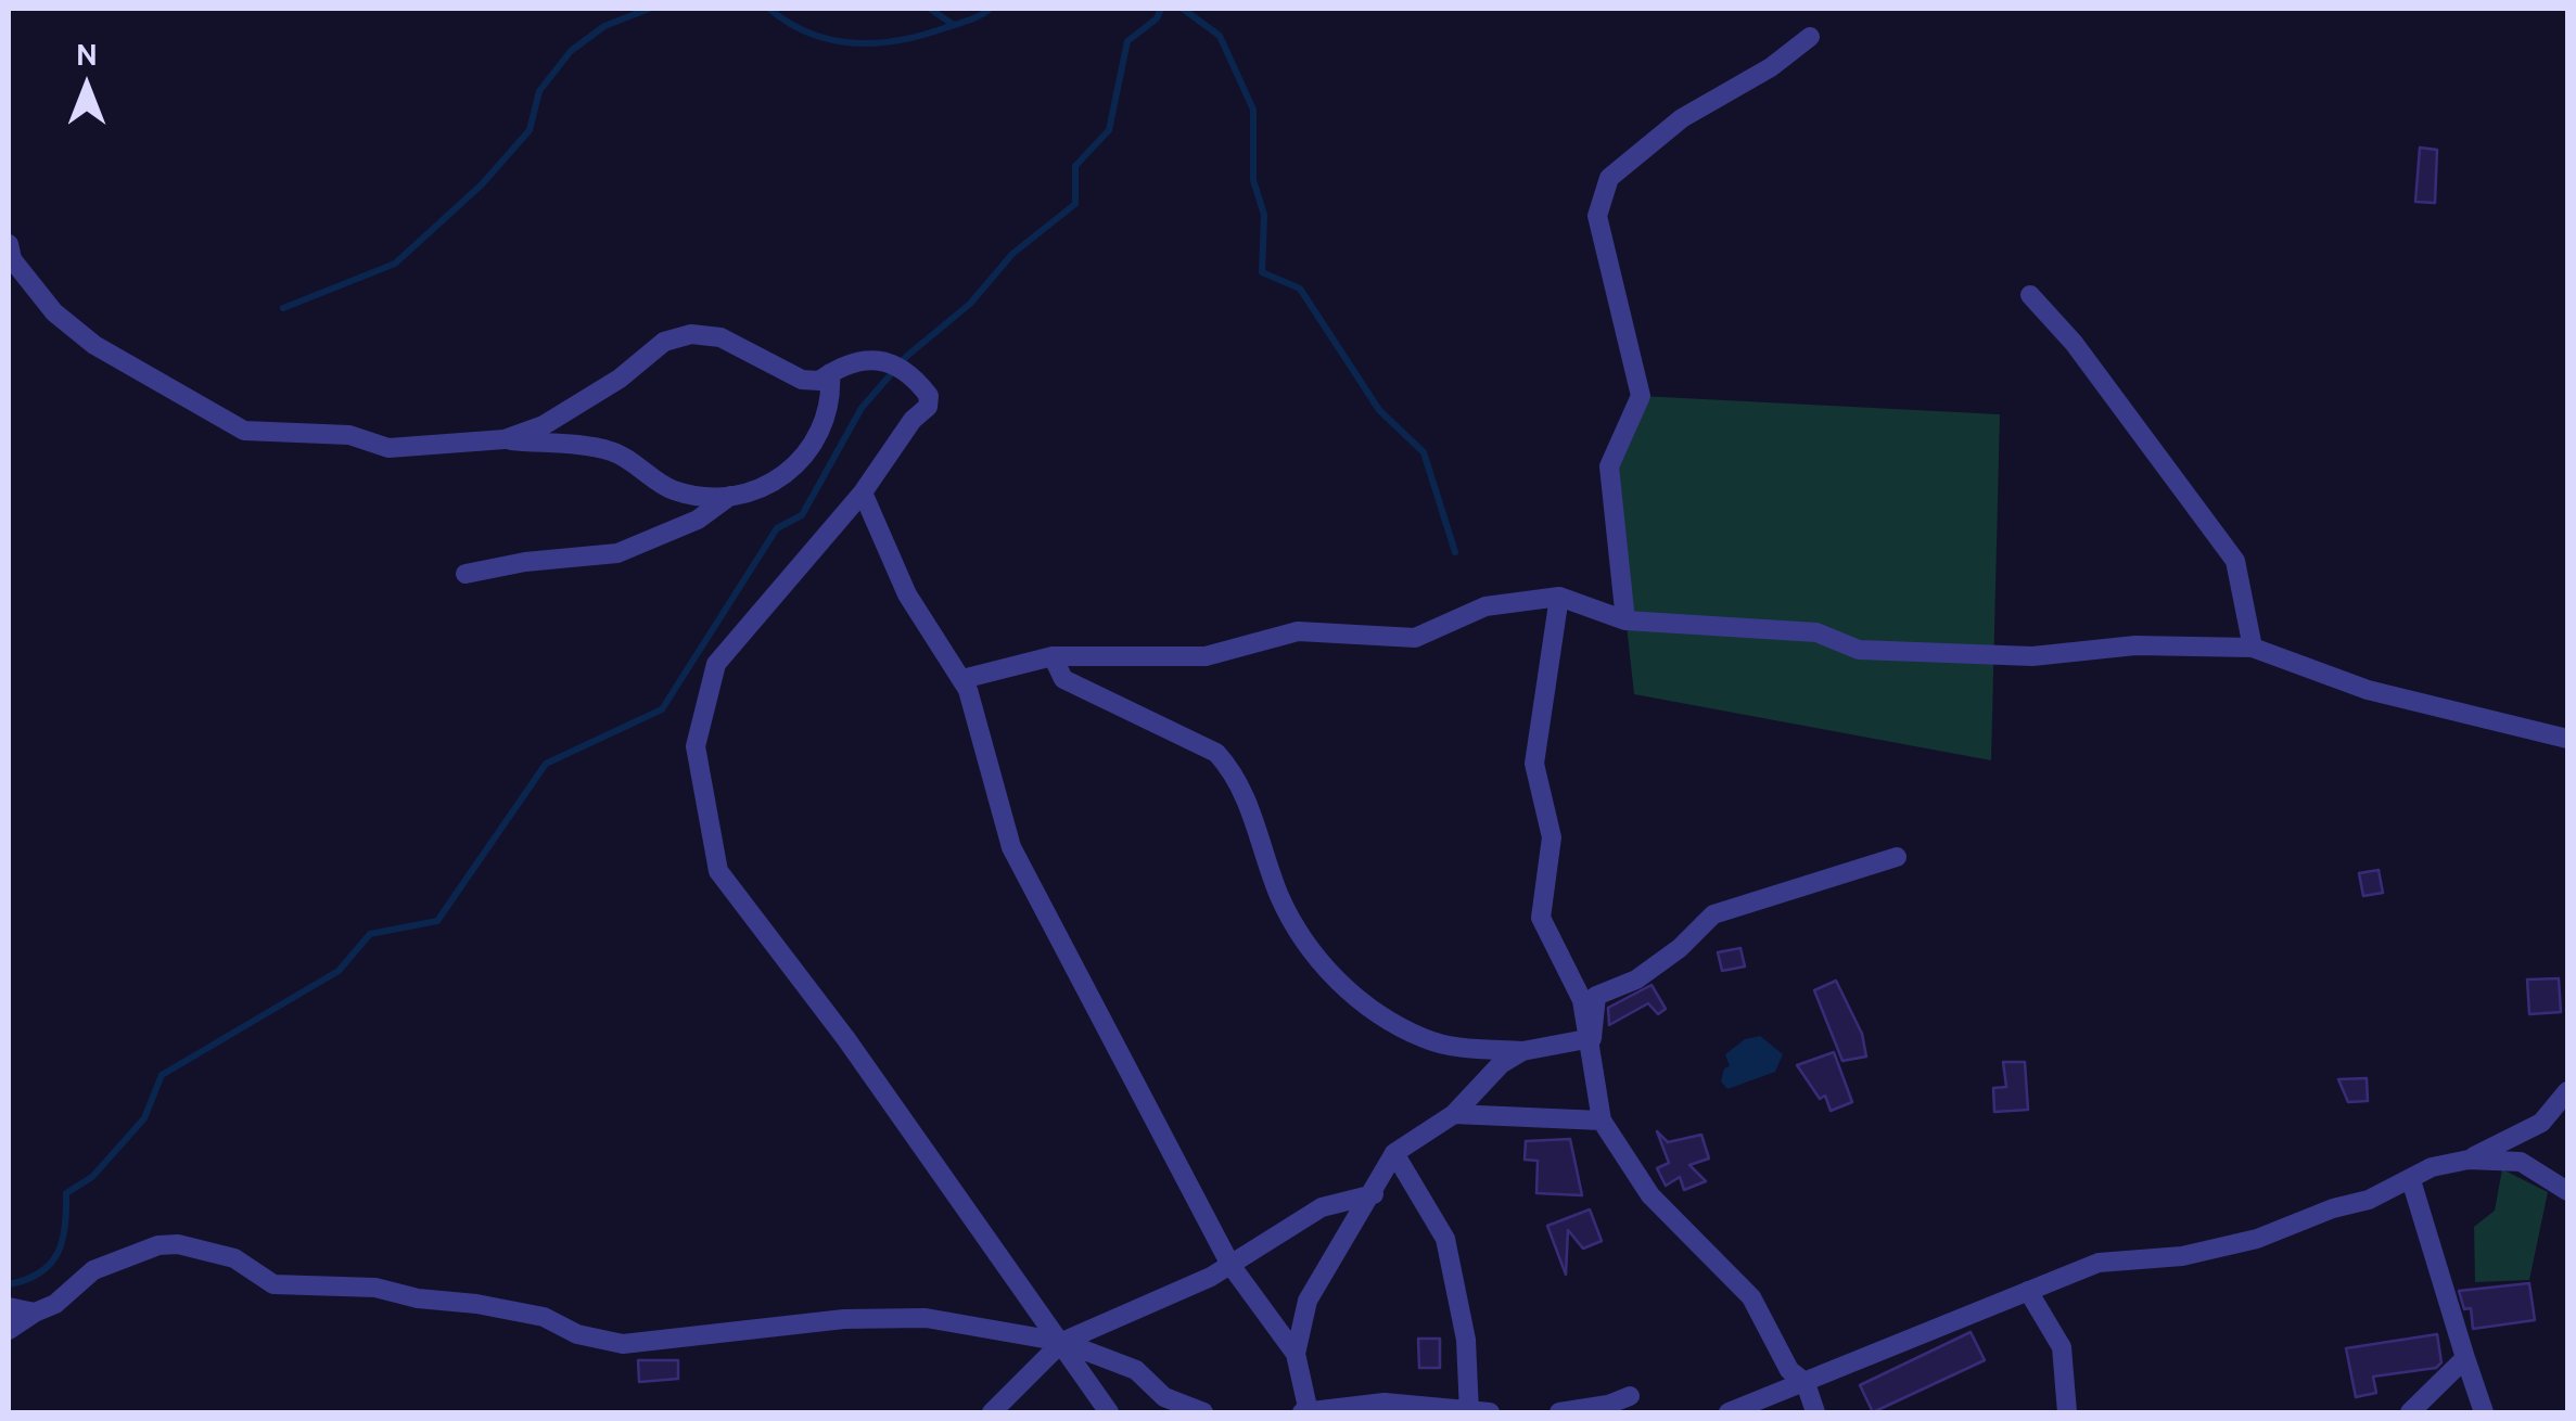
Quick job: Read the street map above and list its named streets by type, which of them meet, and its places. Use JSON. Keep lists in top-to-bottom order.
{
  "north": "top"
}
